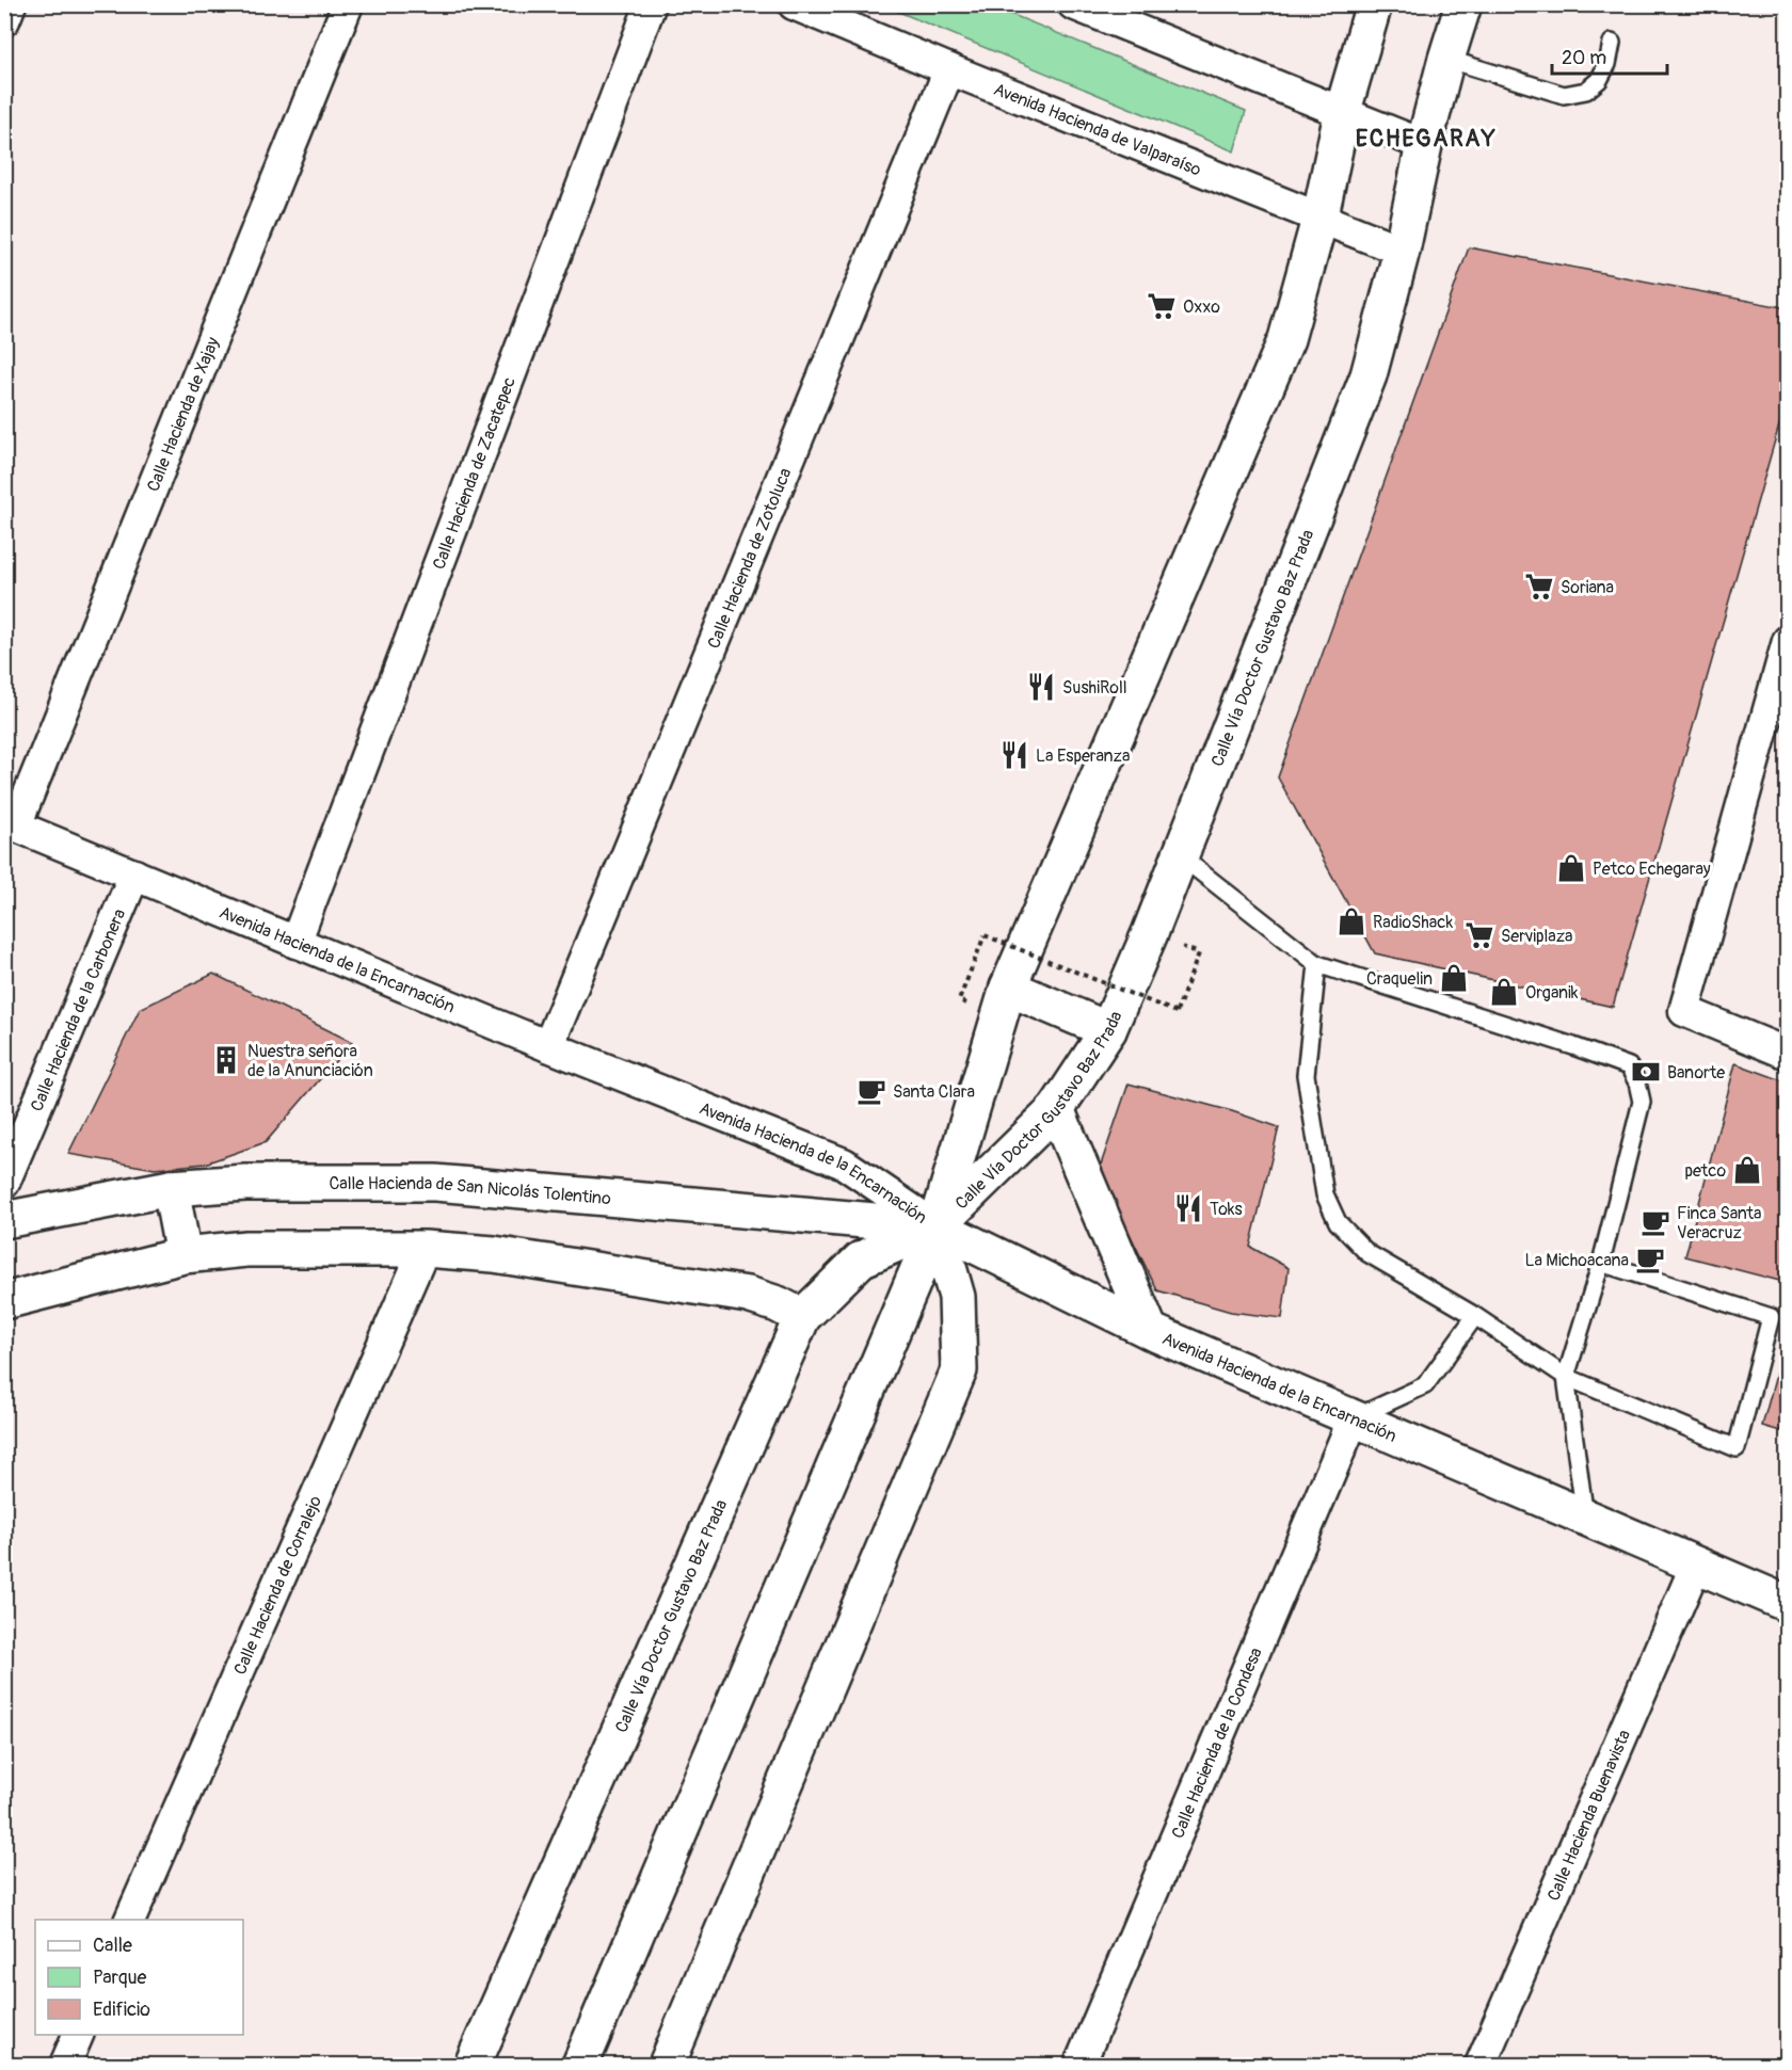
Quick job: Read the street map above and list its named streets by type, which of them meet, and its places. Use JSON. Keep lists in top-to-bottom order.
{
  "streets": {
    "main road": ["Calle Vía Doctor Gustavo Baz Prada", "Avenida Hacienda de la Encarnación", "Calle Hacienda de San Nicolás Tolentino"],
    "street": [
      "Avenida Hacienda de Valparaíso",
      "Calle Hacienda de Xajay",
      "Calle Hacienda de Zacatepec",
      "Calle Hacienda de Zotoluca",
      "Calle Hacienda de la Carbonera",
      "Calle Hacienda de Corralejo",
      "Calle Hacienda de la Condesa",
      "Calle Hacienda Buenavista"
    ]
  },
  "crossings": [
    ["Avenida Hacienda de Valparaíso", "Calle Hacienda de Zotoluca"],
    ["Avenida Hacienda de Valparaíso", "Calle Vía Doctor Gustavo Baz Prada"],
    ["Calle Hacienda de Xajay", "Avenida Hacienda de la Encarnación"],
    ["Calle Hacienda de Zacatepec", "Avenida Hacienda de la Encarnación"],
    ["Calle Hacienda de Zotoluca", "Avenida Hacienda de la Encarnación"],
    ["Calle Vía Doctor Gustavo Baz Prada", "Avenida Hacienda de la Encarnación"],
    ["Calle Vía Doctor Gustavo Baz Prada", "Calle Hacienda de San Nicolás Tolentino"],
    ["Avenida Hacienda de la Encarnación", "Calle Hacienda de la Carbonera"],
    ["Avenida Hacienda de la Encarnación", "Calle Hacienda de San Nicolás Tolentino"],
    ["Avenida Hacienda de la Encarnación", "Calle Hacienda de la Condesa"],
    ["Avenida Hacienda de la Encarnación", "Calle Hacienda Buenavista"]
  ],
  "districts": ["ECHEGARAY"],
  "places": {
    "supermarket": ["Oxxo", "Soriana", "Serviplaza"],
    "restaurant": ["SushiRoll", "La Esperanza", "Toks"],
    "shop": [
      "Petco Echegaray",
      "RadioShack",
      "Craquelin",
      "Organik",
      "petco"
    ],
    "building": ["Nuestra señora de la Anunciación"],
    "bank": ["Banorte"],
    "cafe": ["Santa Clara", "Finca Santa Veracruz", "La Michoacana"]
  },
  "legend": ["Calle", "Parque", "Edificio"],
  "scale_bar": "20 m"
}
